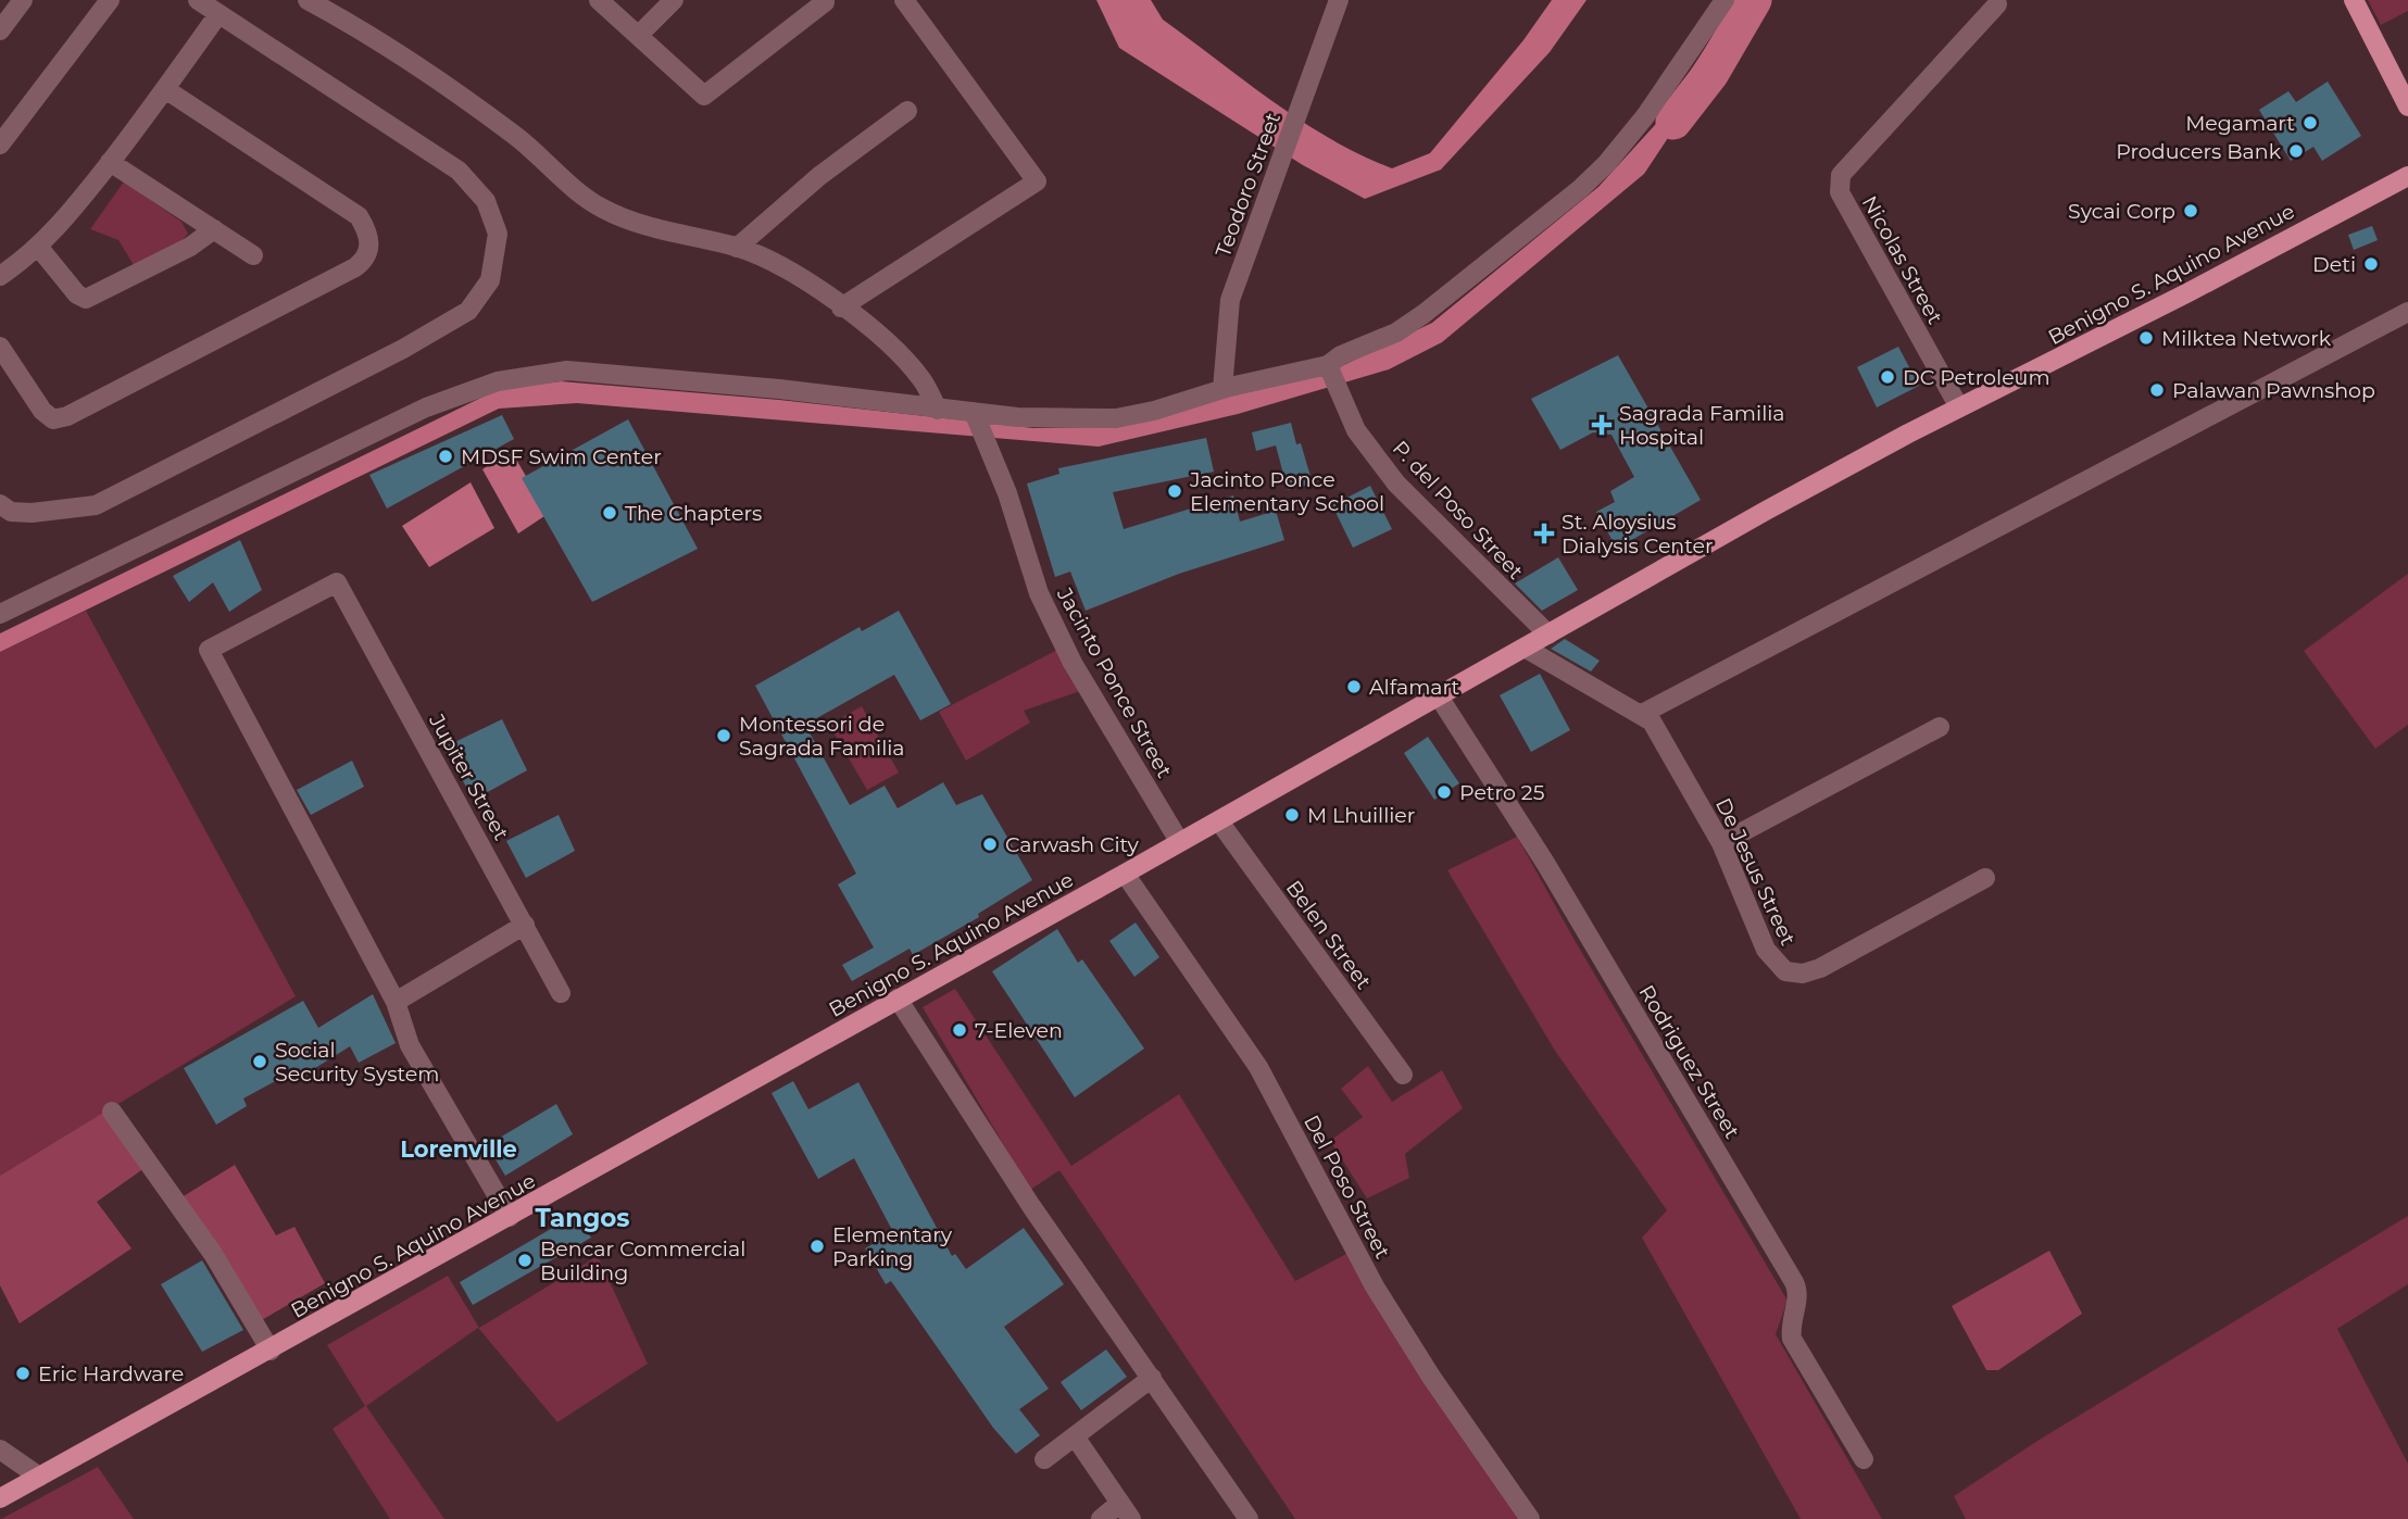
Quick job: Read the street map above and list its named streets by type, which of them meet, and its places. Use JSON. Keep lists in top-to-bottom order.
{
  "streets": {
    "main road": ["Benigno S. Aquino Avenue"],
    "street": [
      "Teodoro Street",
      "Nicolas Street",
      "P. del Poso Street",
      "Jacinto Ponce Street",
      "Jupiter Street",
      "De Jesus Street",
      "Belen Street",
      "Rodriguez Street",
      "Del Poso Street"
    ]
  },
  "crossings": [
    ["Nicolas Street", "Benigno S. Aquino Avenue"],
    ["Benigno S. Aquino Avenue", "P. del Poso Street"],
    ["Benigno S. Aquino Avenue", "Jacinto Ponce Street"],
    ["Benigno S. Aquino Avenue", "De Jesus Street"],
    ["Benigno S. Aquino Avenue", "Belen Street"],
    ["Benigno S. Aquino Avenue", "Rodriguez Street"],
    ["Benigno S. Aquino Avenue", "Del Poso Street"]
  ],
  "districts": ["Lorenville", "Tangos"],
  "places": {
    "other": [
      "Megamart",
      "Producers Bank",
      "Sycai Corp",
      "Deti",
      "Milktea Network",
      "DC Petroleum",
      "Palawan Pawnshop",
      "MDSF Swim Center",
      "Jacinto Ponce Elementary School",
      "The Chapters",
      "Alfamart",
      "Montessori de Sagrada Familia",
      "Petro 25",
      "M Lhuillier",
      "Carwash City",
      "7-Eleven",
      "Social Security System",
      "Elementary Parking",
      "Bencar Commercial Building",
      "Eric Hardware"
    ],
    "health": ["Sagrada Familia Hospital", "St. Aloysius Dialysis Center"]
  }
}
